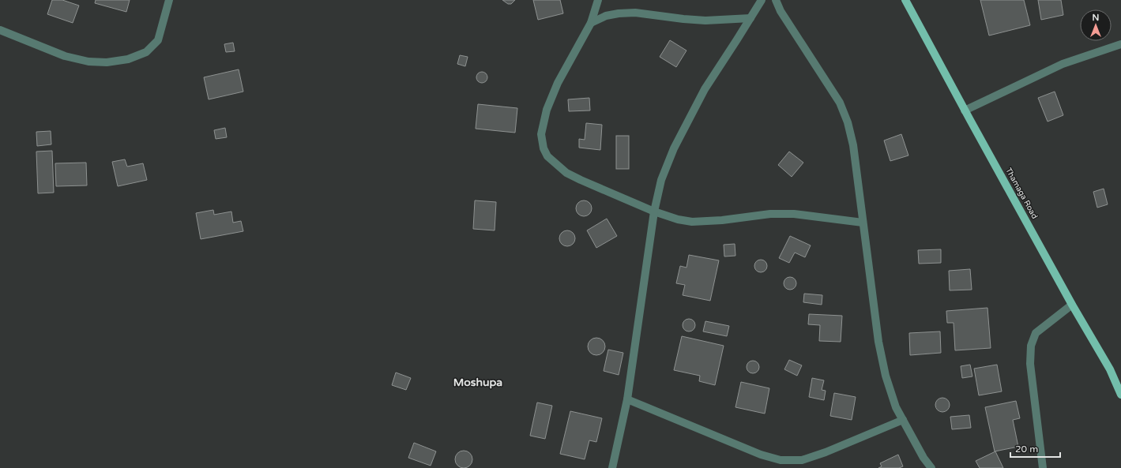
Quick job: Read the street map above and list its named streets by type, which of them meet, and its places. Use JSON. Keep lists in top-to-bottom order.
{
  "streets": {
    "main road": ["Thamaga Road"]
  },
  "districts": ["Moshupa"],
  "scale_bar": "20 m",
  "north": "top"
}
